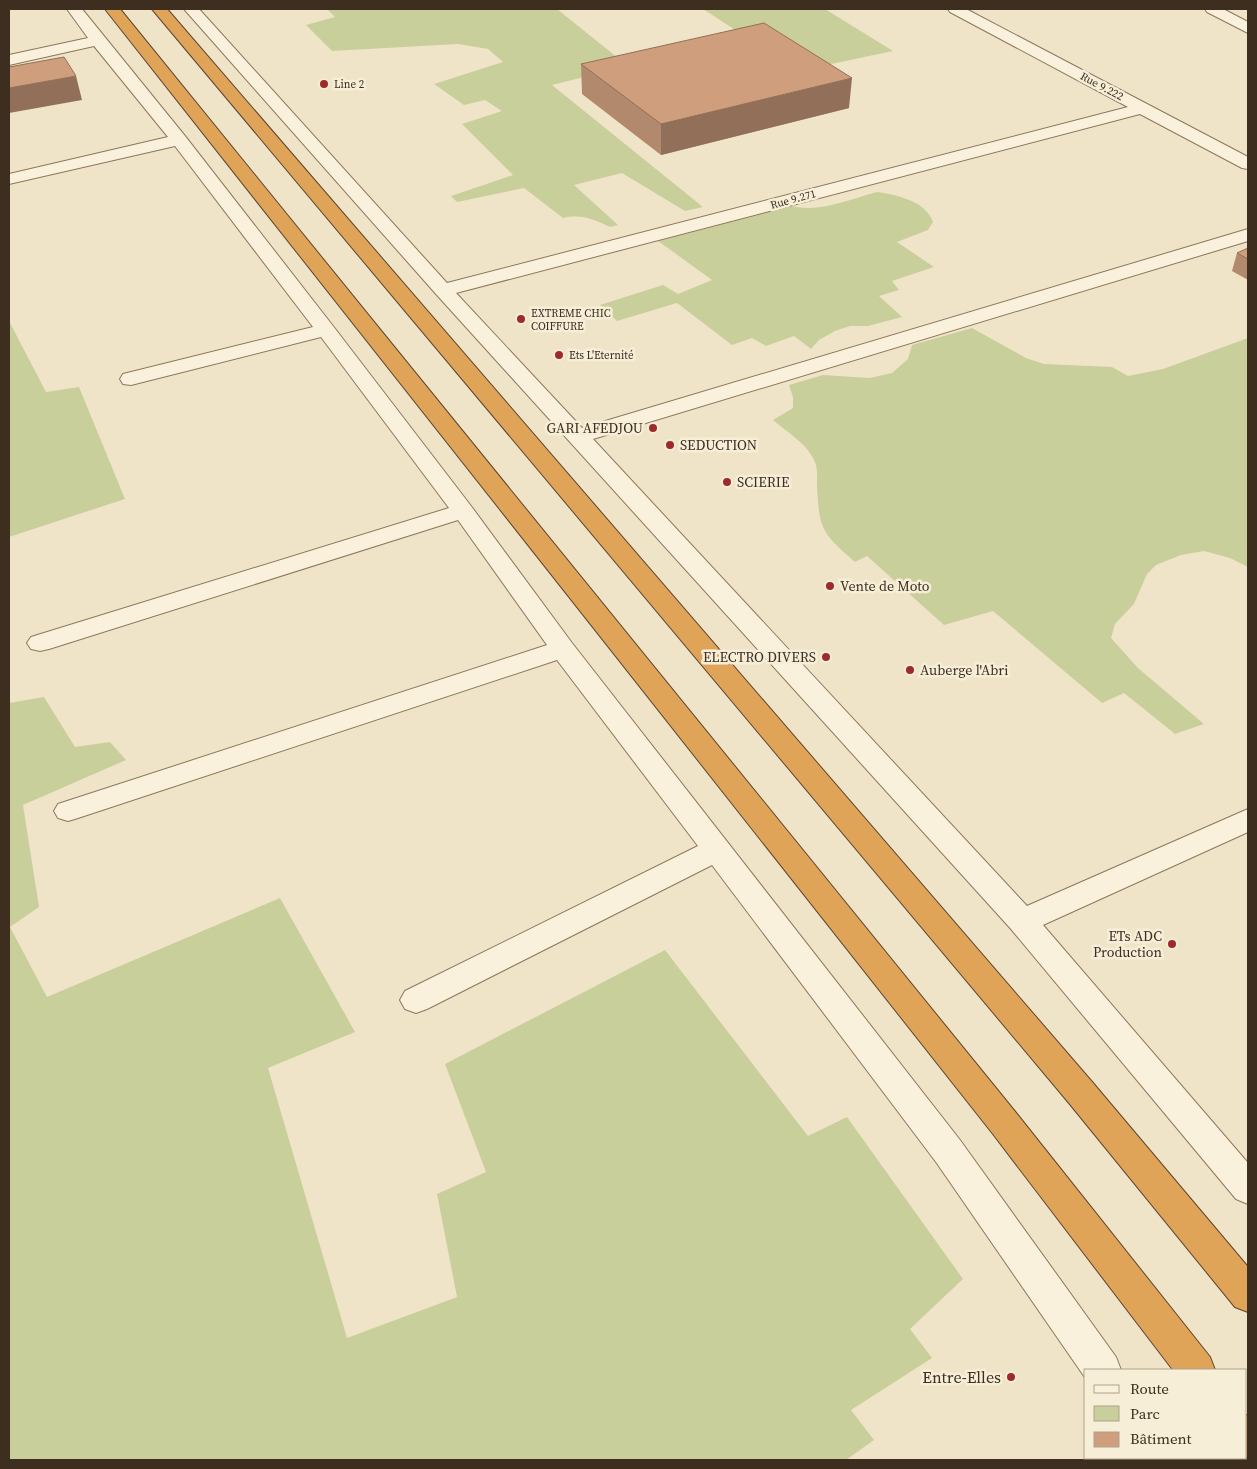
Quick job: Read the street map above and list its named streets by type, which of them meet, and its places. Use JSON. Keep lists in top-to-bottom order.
{
  "streets": {
    "street": ["Rue 9.222", "Rue 9.271"]
  },
  "crossings": [
    ["Rue 9.222", "Rue 9.271"]
  ],
  "places": [
    "Line 2",
    "EXTREME CHIC COIFFURE",
    "Ets L'Eternité",
    "GARI AFEDJOU",
    "SEDUCTION",
    "SCIERIE",
    "Vente de Moto",
    "ELECTRO DIVERS",
    "Auberge l'Abri",
    "ETs ADC Production",
    "Entre-Elles"
  ],
  "legend": ["Route", "Parc", "Bâtiment"]
}
